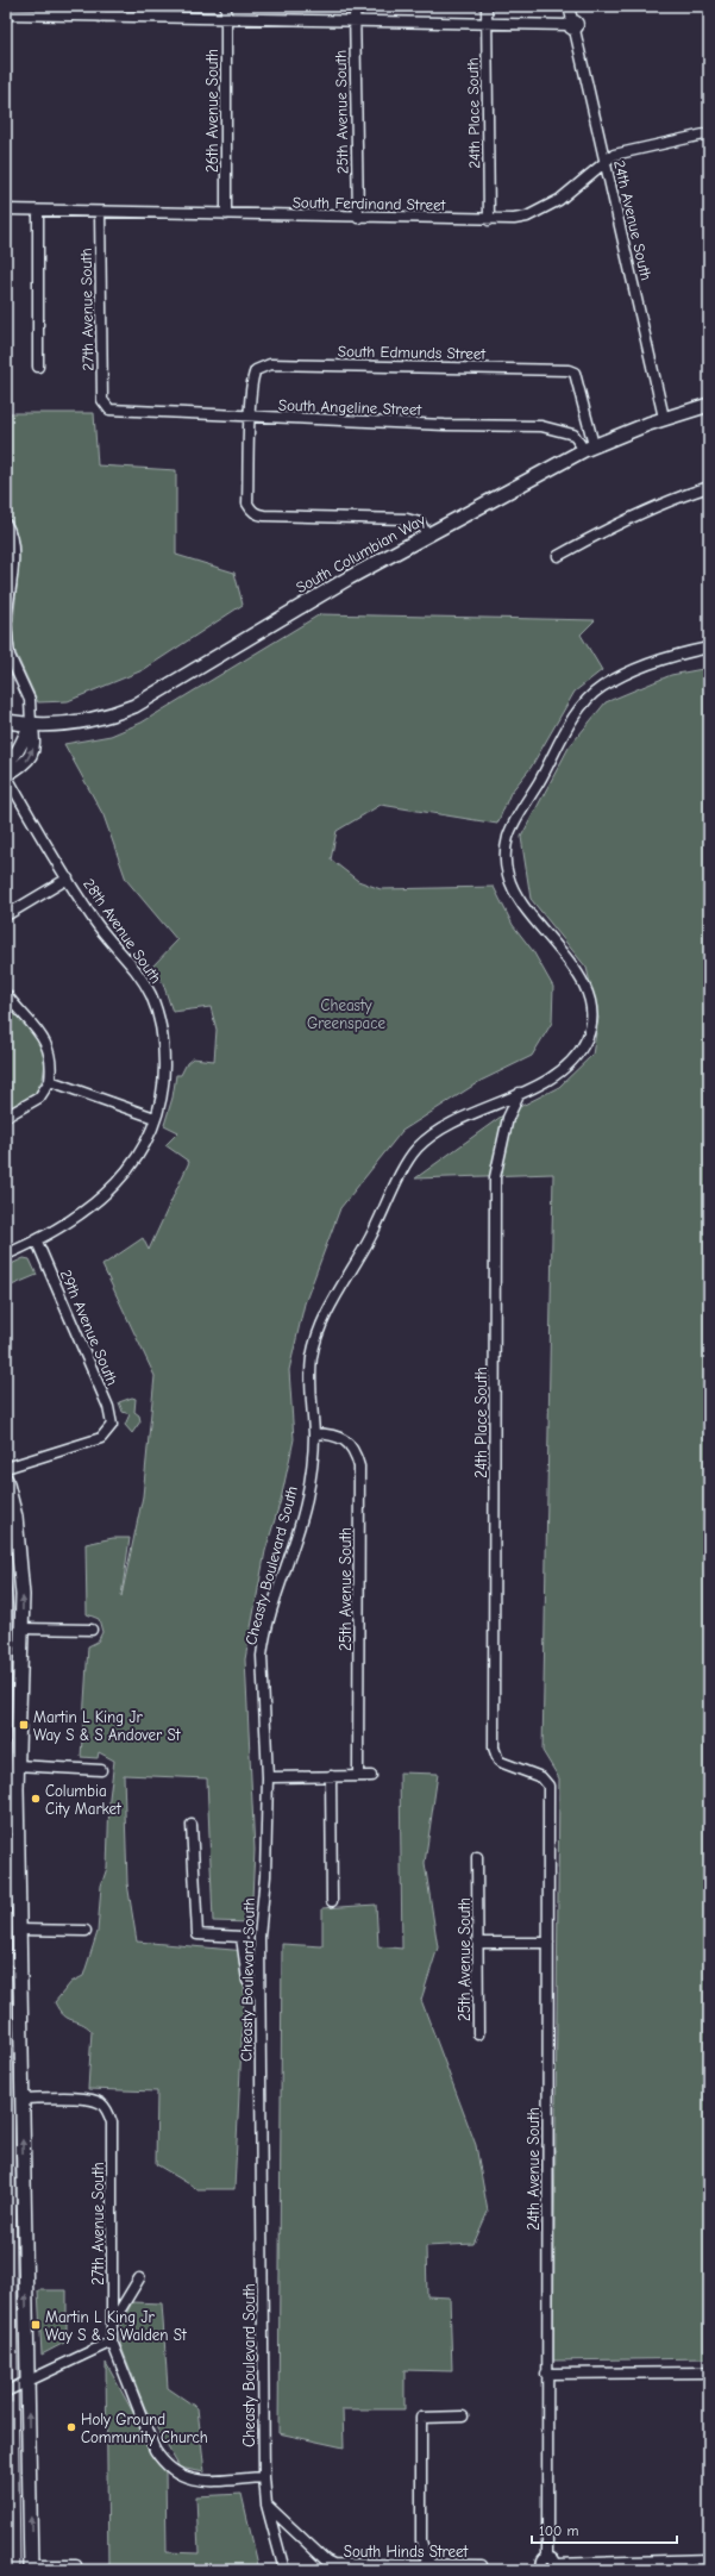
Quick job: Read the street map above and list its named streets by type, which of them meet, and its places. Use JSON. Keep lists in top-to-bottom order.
{
  "streets": {
    "main road": ["South Columbian Way"],
    "street": [
      "26th Avenue South",
      "25th Avenue South",
      "24th Place South",
      "South Ferdinand Street",
      "24th Avenue South",
      "27th Avenue South",
      "South Edmunds Street",
      "South Angeline Street",
      "28th Avenue South",
      "29th Avenue South",
      "Cheasty Boulevard South",
      "South Hinds Street"
    ]
  },
  "crossings": [
    ["26th Avenue South", "South Ferdinand Street"],
    ["25th Avenue South", "South Ferdinand Street"],
    ["25th Avenue South", "Cheasty Boulevard South"],
    ["24th Place South", "South Ferdinand Street"],
    ["24th Place South", "24th Avenue South"],
    ["24th Place South", "Cheasty Boulevard South"],
    ["South Ferdinand Street", "24th Avenue South"],
    ["South Ferdinand Street", "27th Avenue South"],
    ["24th Avenue South", "South Columbian Way"],
    ["27th Avenue South", "South Angeline Street"],
    ["South Edmunds Street", "South Angeline Street"],
    ["South Edmunds Street", "South Columbian Way"],
    ["South Angeline Street", "South Columbian Way"],
    ["28th Avenue South", "29th Avenue South"],
    ["Cheasty Boulevard South", "South Hinds Street"]
  ],
  "parks": ["Cheasty Greenspace"],
  "places": {
    "transit": ["Martin L King Jr Way S & S Andover St", "Martin L King Jr Way S & S Walden St"],
    "other": ["Columbia City Market", "Holy Ground Community Church"]
  },
  "scale_bar": "100 m"
}
